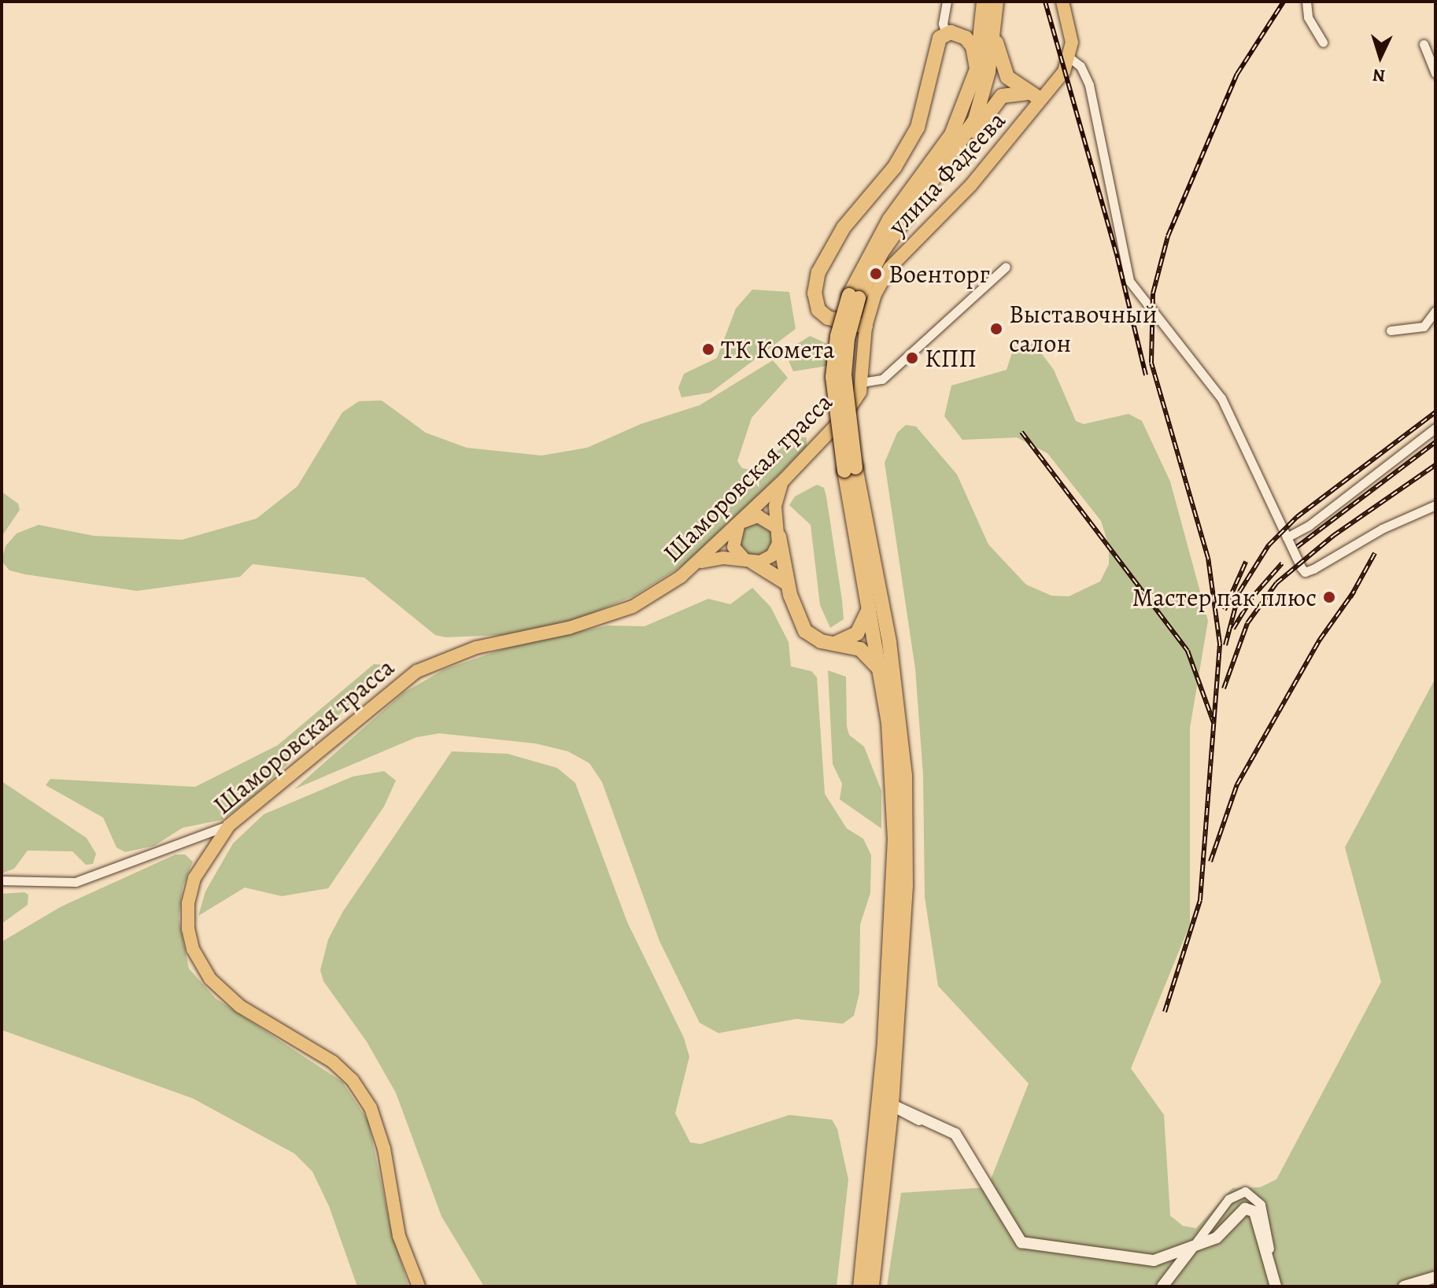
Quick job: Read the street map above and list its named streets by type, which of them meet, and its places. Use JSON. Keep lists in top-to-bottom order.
{
  "streets": {
    "main road": ["улица Фадеева", "Шаморовская трасса"]
  },
  "crossings": [
    ["улица Фадеева", "Шаморовская трасса"]
  ],
  "places": [
    "Военторг",
    "Выставочный салон",
    "ТК Комета",
    "КПП",
    "Мастер пак плюс"
  ],
  "north": "bottom"
}
